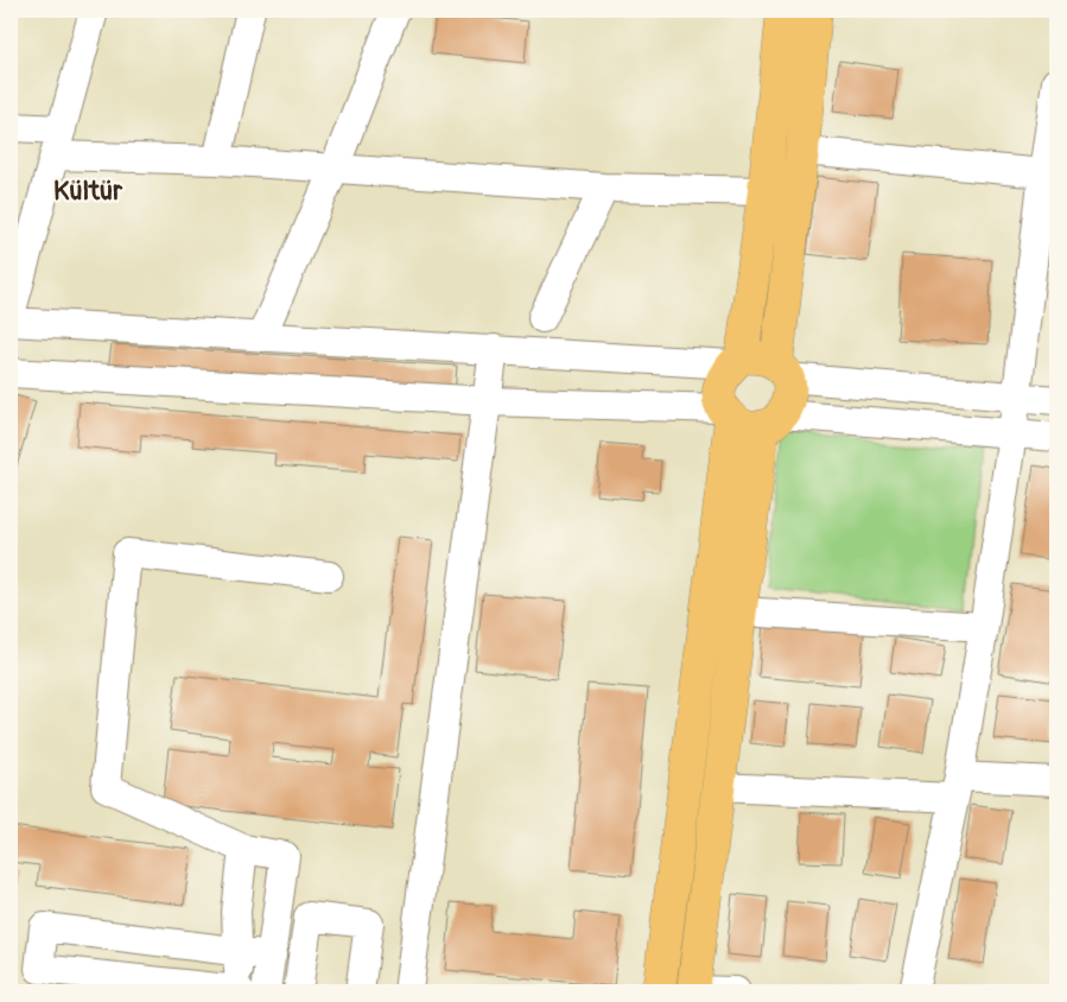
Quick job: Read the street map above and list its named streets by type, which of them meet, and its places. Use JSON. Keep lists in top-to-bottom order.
{
  "districts": ["Kültür"]
}
